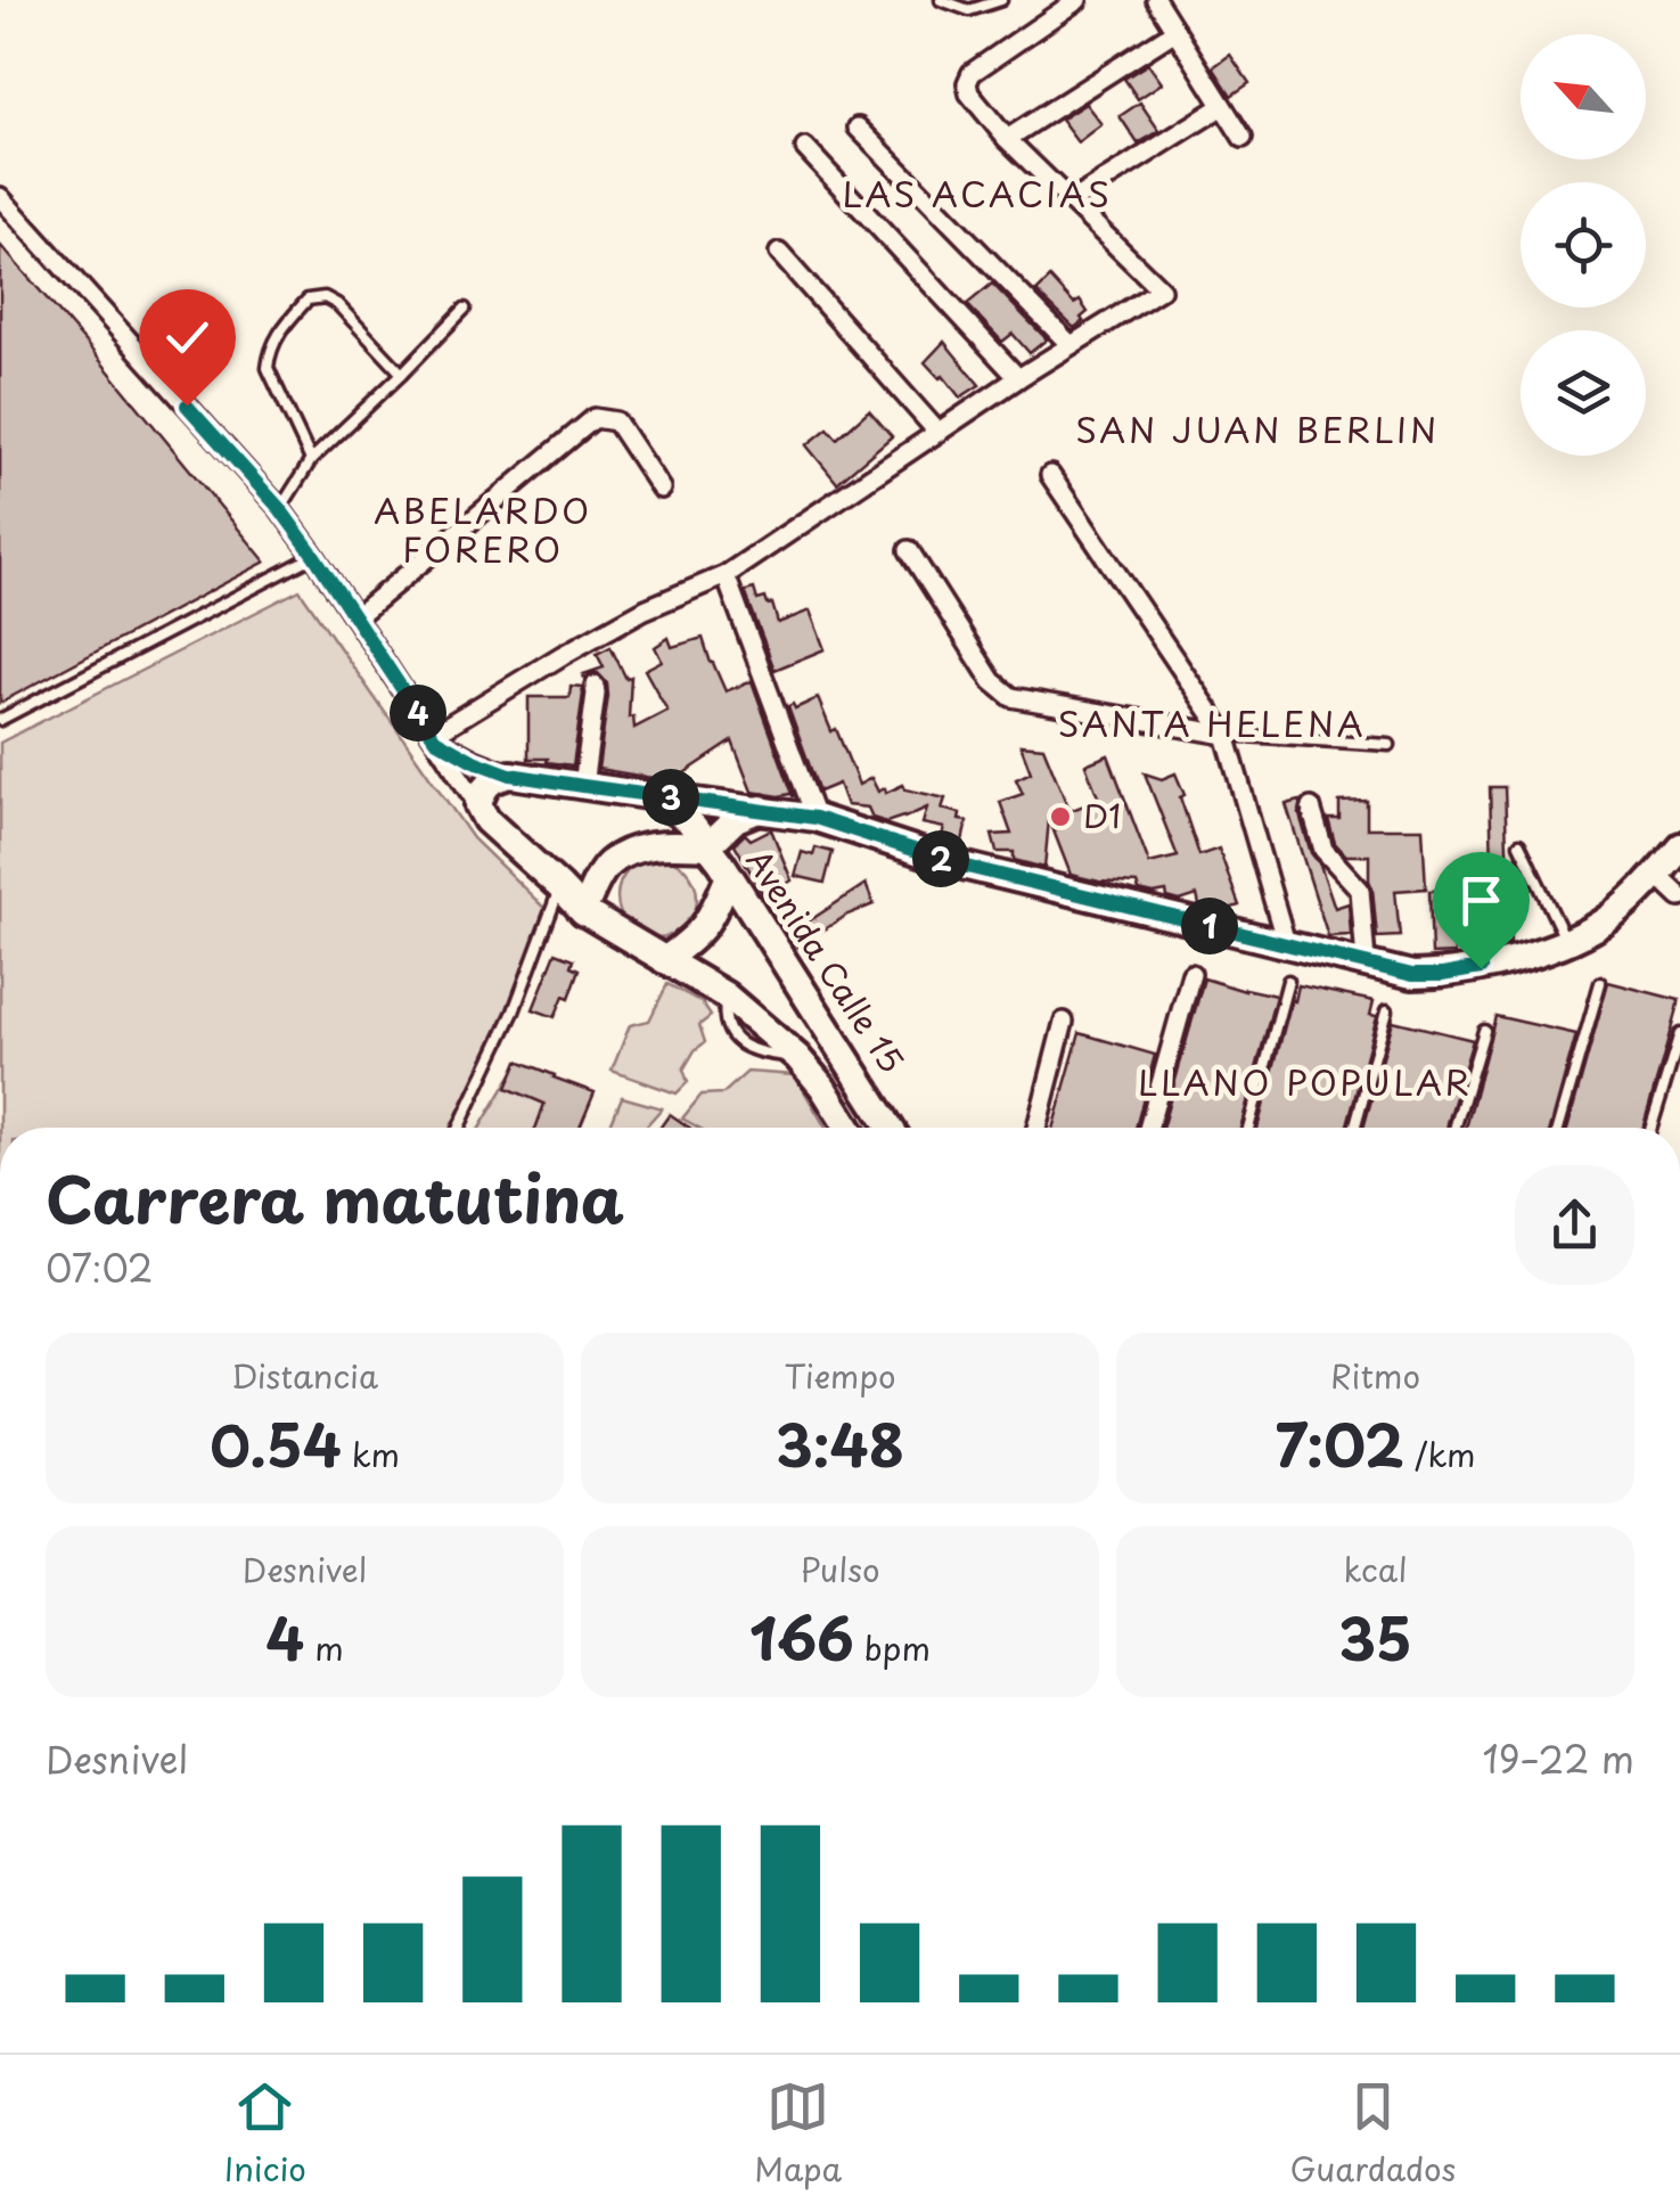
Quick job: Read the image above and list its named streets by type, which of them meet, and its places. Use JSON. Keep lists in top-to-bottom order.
{
  "streets": {
    "main road": ["Avenida Calle 15"]
  },
  "districts": [
    "LAS ACACIAS",
    "SAN JUAN BERLIN",
    "ABELARDO FORERO",
    "SANTA HELENA",
    "LLANO POPULAR"
  ],
  "places": ["D1"],
  "north": "top left",
  "page": {
    "pins": [
      "4",
      "3",
      "2",
      "1"
    ],
    "heading": ["Carrera matutina", "07:02"],
    "stats": [
      ["Distancia", "0.54 km"],
      ["Tiempo", "3:48"],
      ["Ritmo", "7:02 /km"],
      ["Desnivel", "4 m"],
      ["Pulso", "166 bpm"],
      ["kcal", "35"]
    ],
    "chart": ["Desnivel", "19–22 m"],
    "tabs": ["Inicio", "Mapa", "Guardados"]
  }
}
